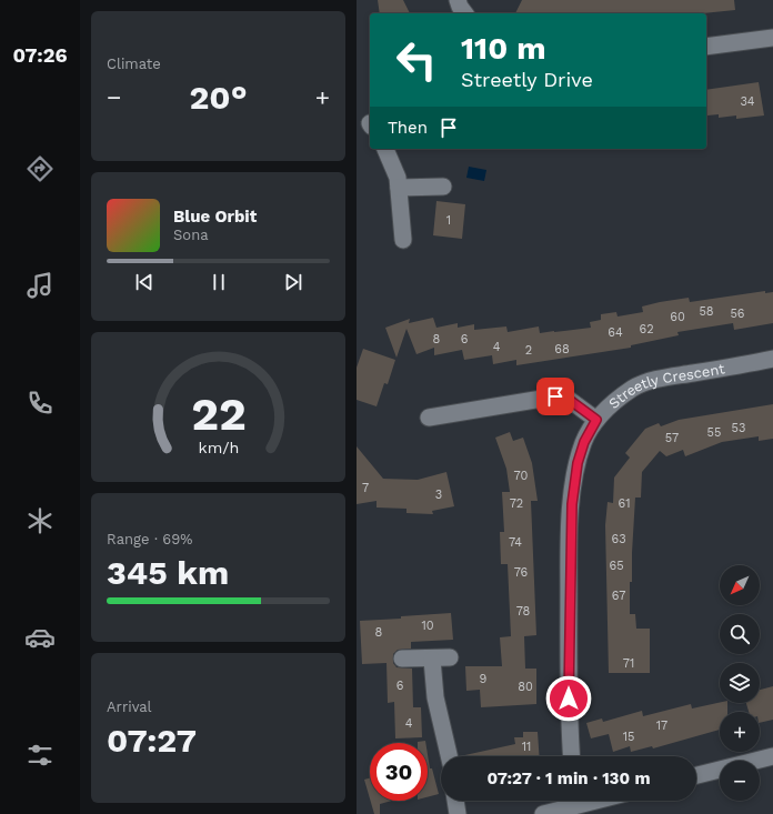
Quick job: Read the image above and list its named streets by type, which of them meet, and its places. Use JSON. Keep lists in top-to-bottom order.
{
  "streets": {
    "street": ["Streetly Crescent"]
  },
  "house_numbers": [
    "34",
    "1",
    "58",
    "56",
    "60",
    "62",
    "64",
    "8",
    "6",
    "4",
    "68",
    "2",
    "53",
    "55",
    "57",
    "70",
    "7",
    "3",
    "72",
    "61",
    "63",
    "74",
    "65",
    "76",
    "67",
    "78",
    "10",
    "8",
    "71",
    "9",
    "6",
    "80",
    "4",
    "17",
    "15",
    "11"
  ],
  "north": "bottom left",
  "page": {
    "tabs": "07:26",
    "tile": [
      "Climate",
      ["Range · 69%", "345 km"],
      ["Arrival", "07:27"]
    ],
    "turn": ["110 m", "Streetly Drive"],
    "heat": ["−", "20°", "+"],
    "then": "Then",
    "song": ["Blue Orbit", "Sona"],
    "map_buttons": ["+", "−"],
    "limit": "30",
    "trip": "07:27 · 1 min · 130 m",
    "gauge": ["22", "km/h"]
  }
}
